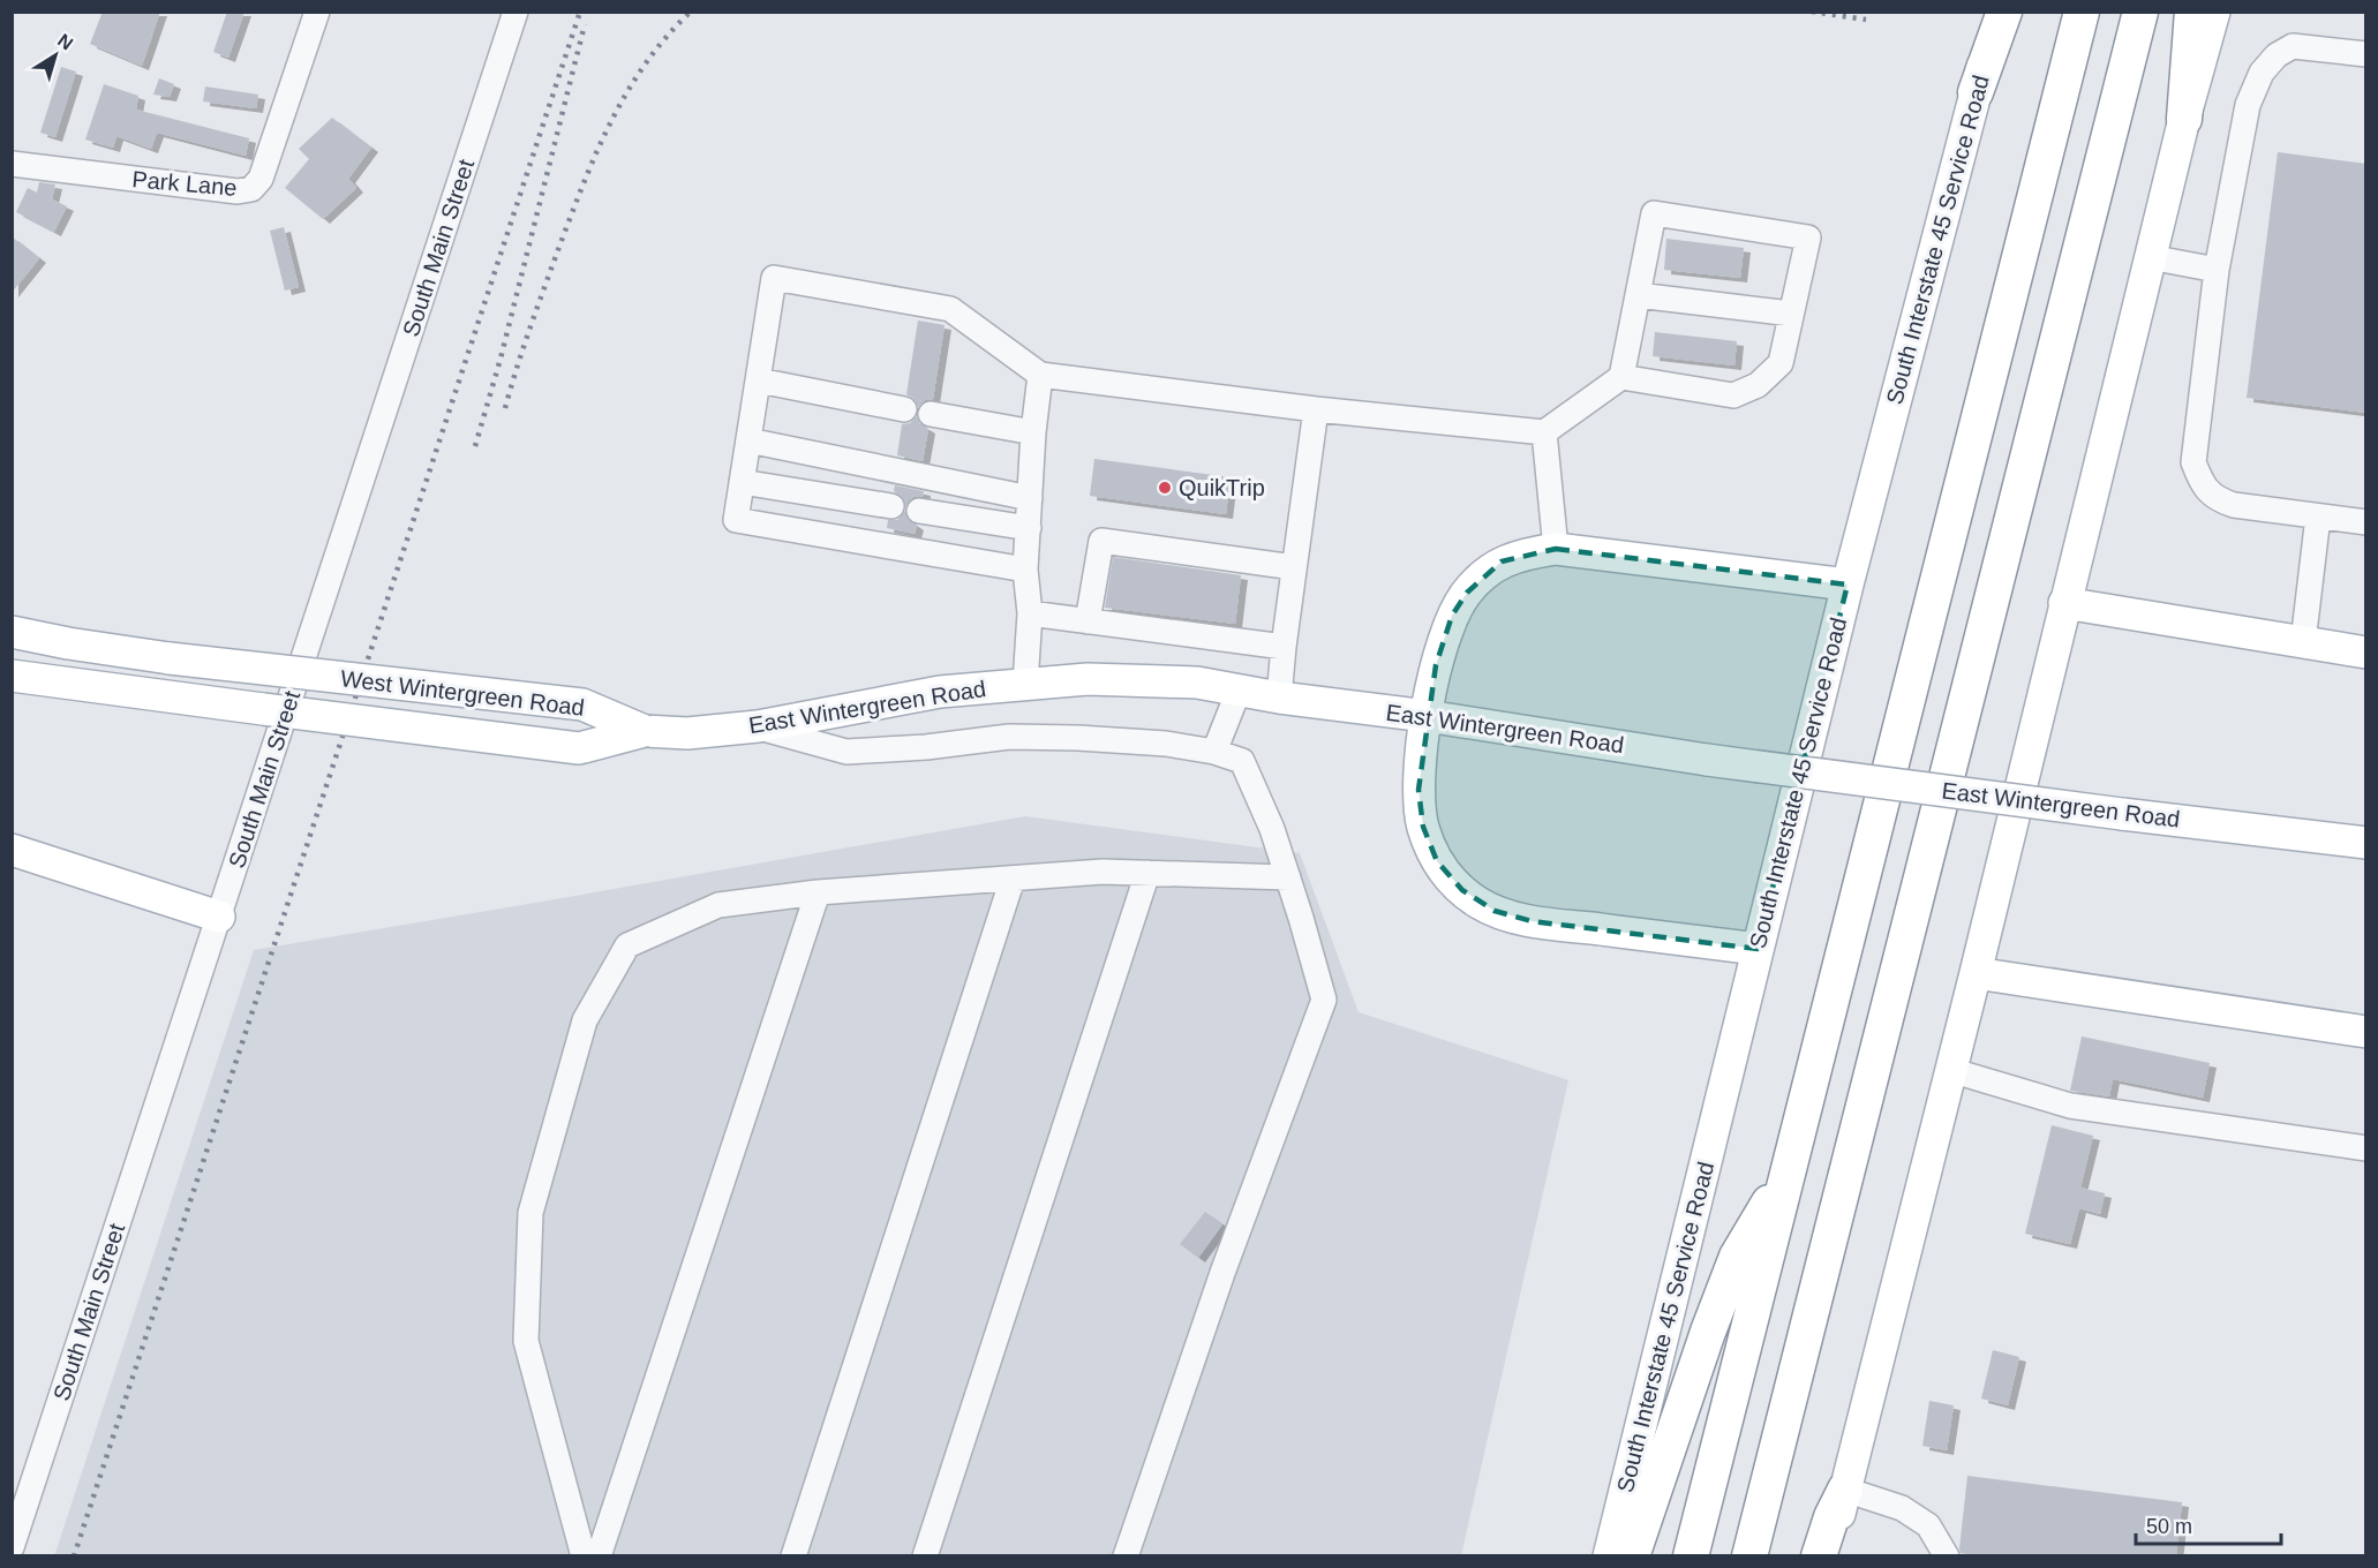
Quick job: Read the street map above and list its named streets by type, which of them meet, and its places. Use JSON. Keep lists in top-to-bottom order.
{
  "streets": {
    "main road": ["South Interstate 45 Service Road", "West Wintergreen Road", "East Wintergreen Road"],
    "street": ["Park Lane", "South Main Street"]
  },
  "crossings": [
    ["West Wintergreen Road", "East Wintergreen Road"]
  ],
  "places": ["QuikTrip"],
  "scale_bar": "50 m",
  "north": "top right"
}
